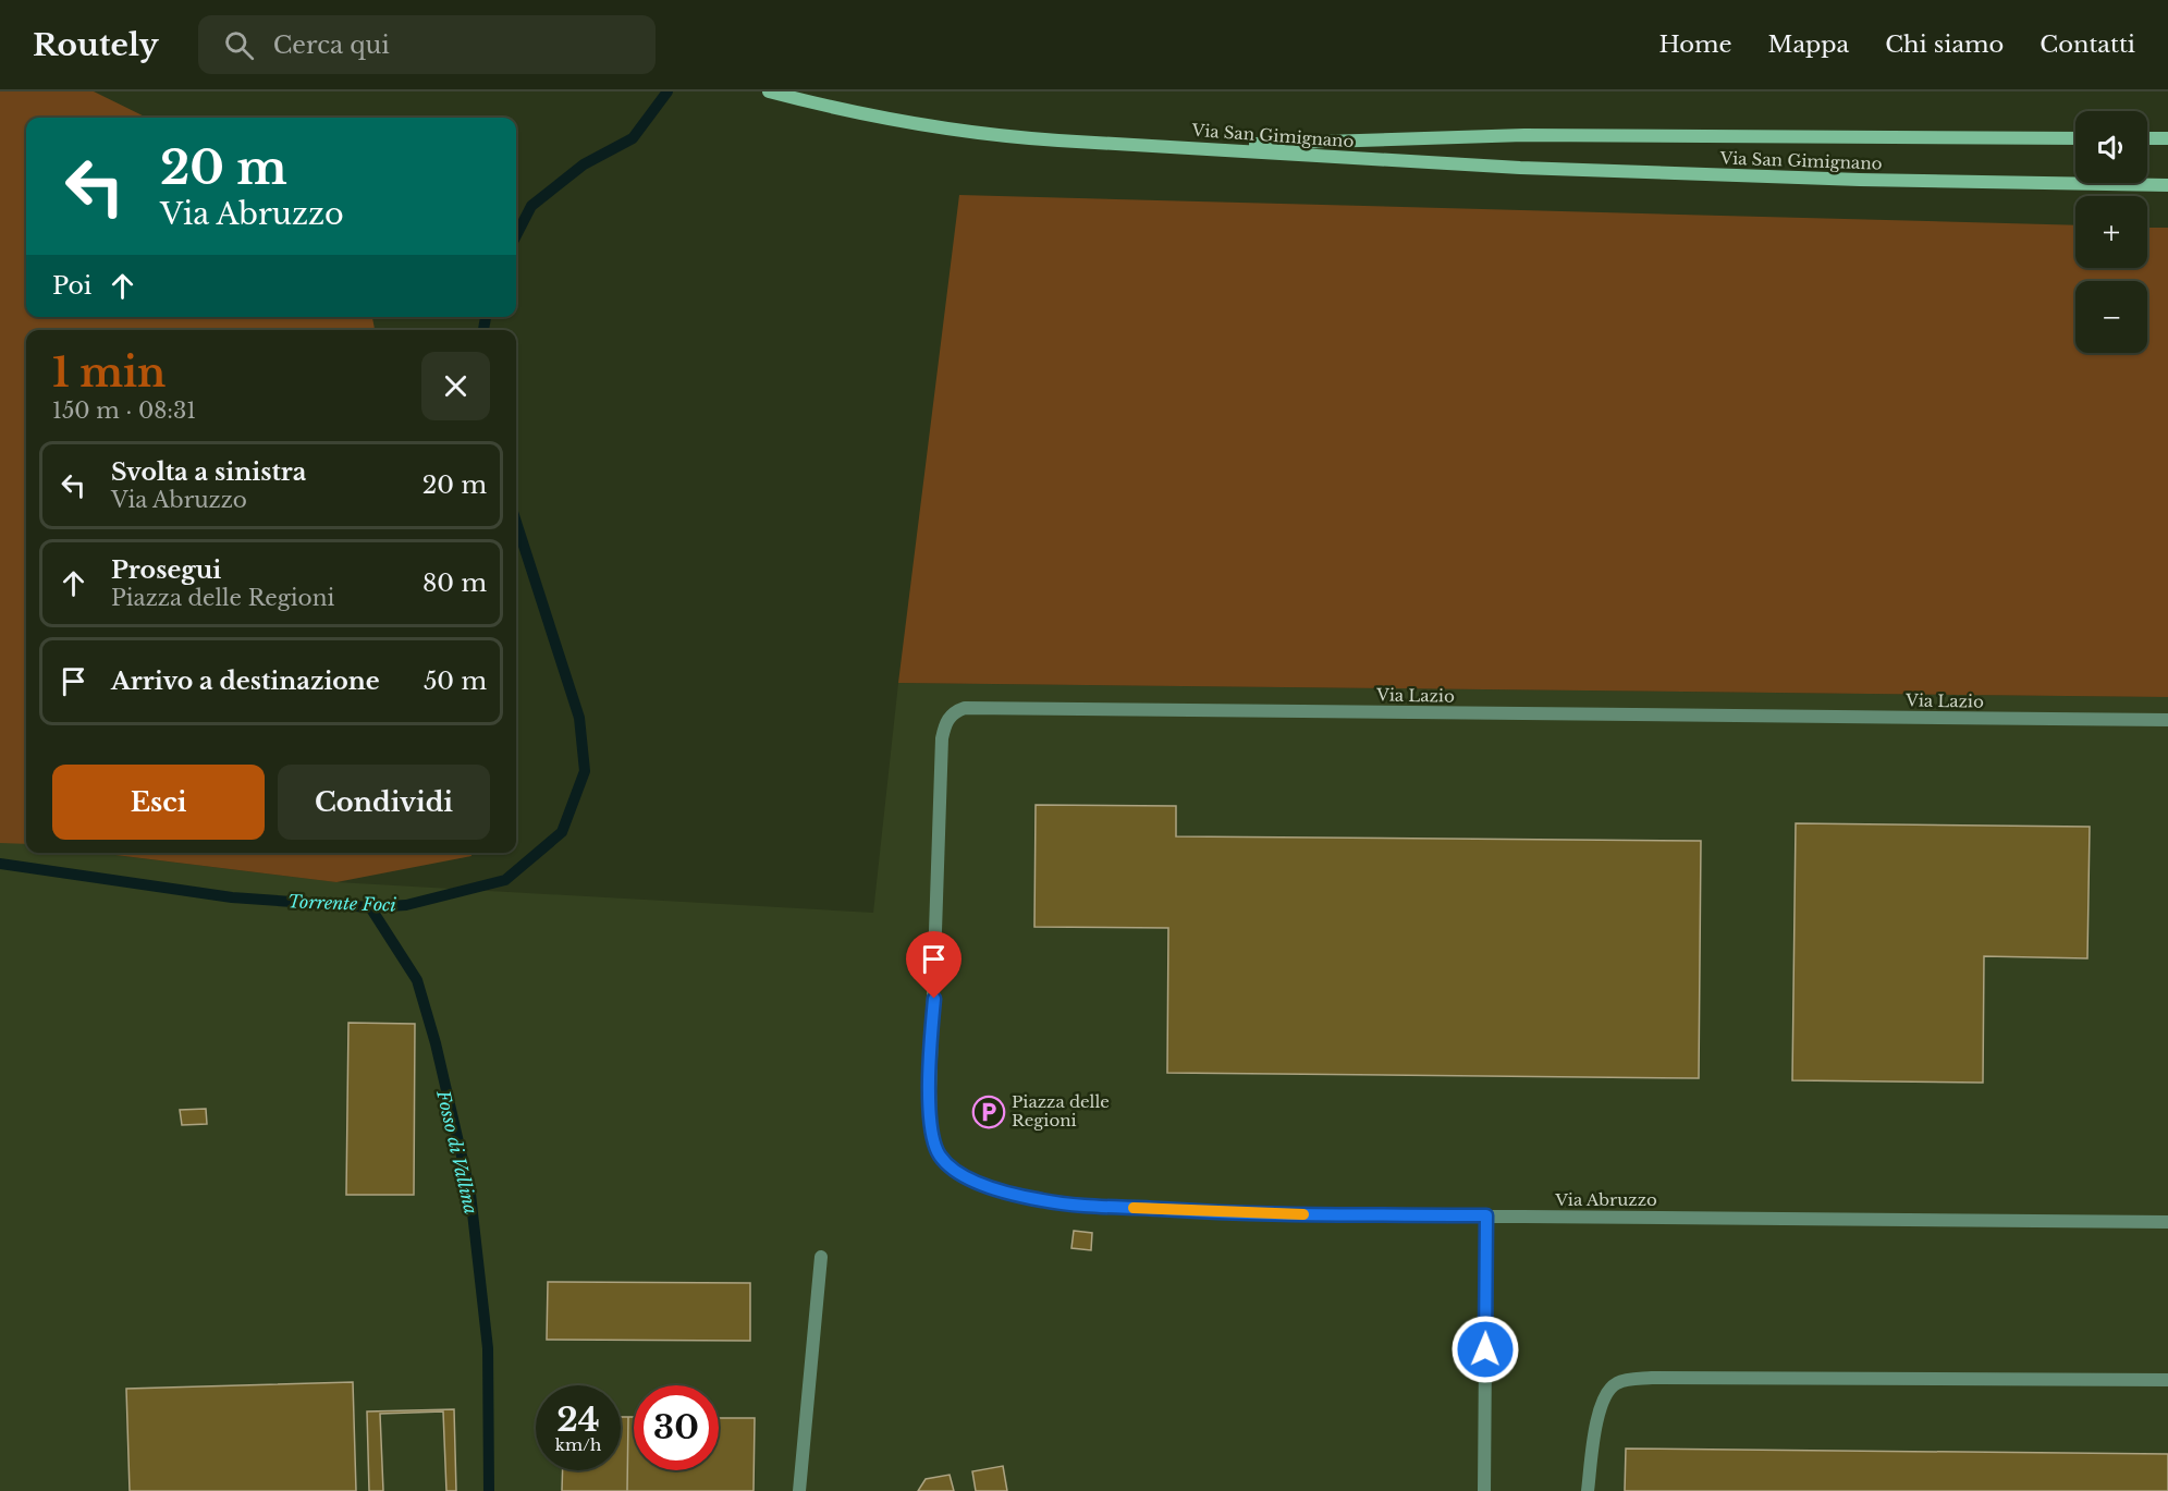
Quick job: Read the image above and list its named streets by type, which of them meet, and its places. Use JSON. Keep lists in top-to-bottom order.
{
  "streets": {
    "main road": ["Via San Gimignano"],
    "street": ["Via Lazio", "Via Abruzzo"]
  },
  "crossings": [
    ["Via Lazio", "Via Abruzzo"]
  ],
  "water": ["Torrente Foci", "Fosso di Vallina"],
  "places": {
    "parking": ["Piazza delle Regioni"]
  },
  "page": {
    "header": "Routely",
    "search": "Cerca qui",
    "nav": [
      "Home",
      "Mappa",
      "Chi siamo",
      "Contatti"
    ],
    "map_buttons": ["+", "−"],
    "turn": ["20 m", "Via Abruzzo"],
    "then": "Poi",
    "heading": ["1 min", "150 m · 08:31"],
    "list": [
      {
        "name": "Svolta a sinistra",
        "note": "Via Abruzzo",
        "value": "20 m"
      },
      {
        "name": "Prosegui",
        "note": "Piazza delle Regioni",
        "value": "80 m"
      },
      {
        "name": "Arrivo a destinazione",
        "value": "50 m"
      }
    ],
    "buttons": ["Esci", "Condividi"],
    "speed": "24 km/h",
    "limit": "30"
  }
}
